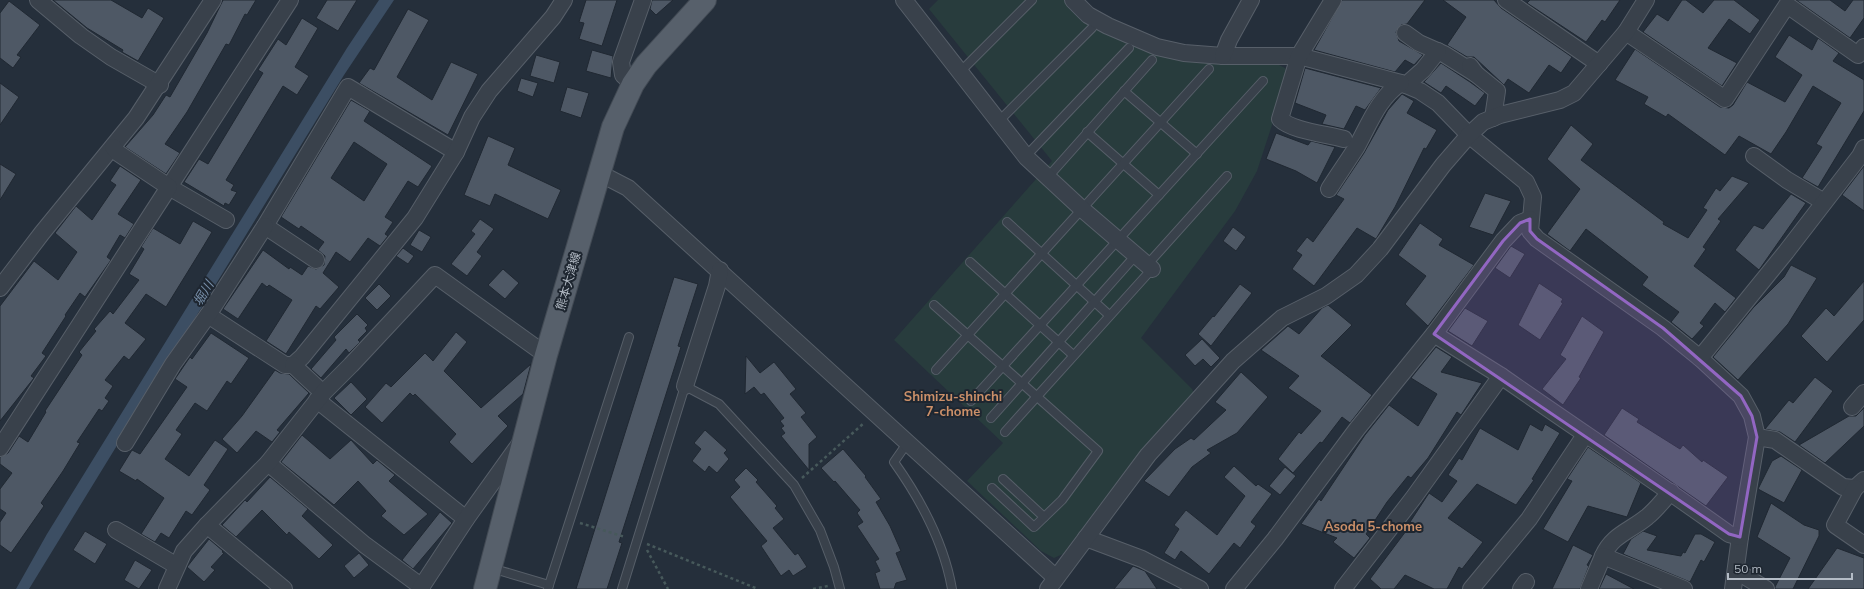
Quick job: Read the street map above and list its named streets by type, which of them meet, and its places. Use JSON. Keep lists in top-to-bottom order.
{
  "streets": {
    "main road": ["熊本大津線"]
  },
  "districts": ["Shimizu-shinchi 7-chome", "Asoda 5-chome"],
  "water": ["堀川"],
  "scale_bar": "50 m"
}
